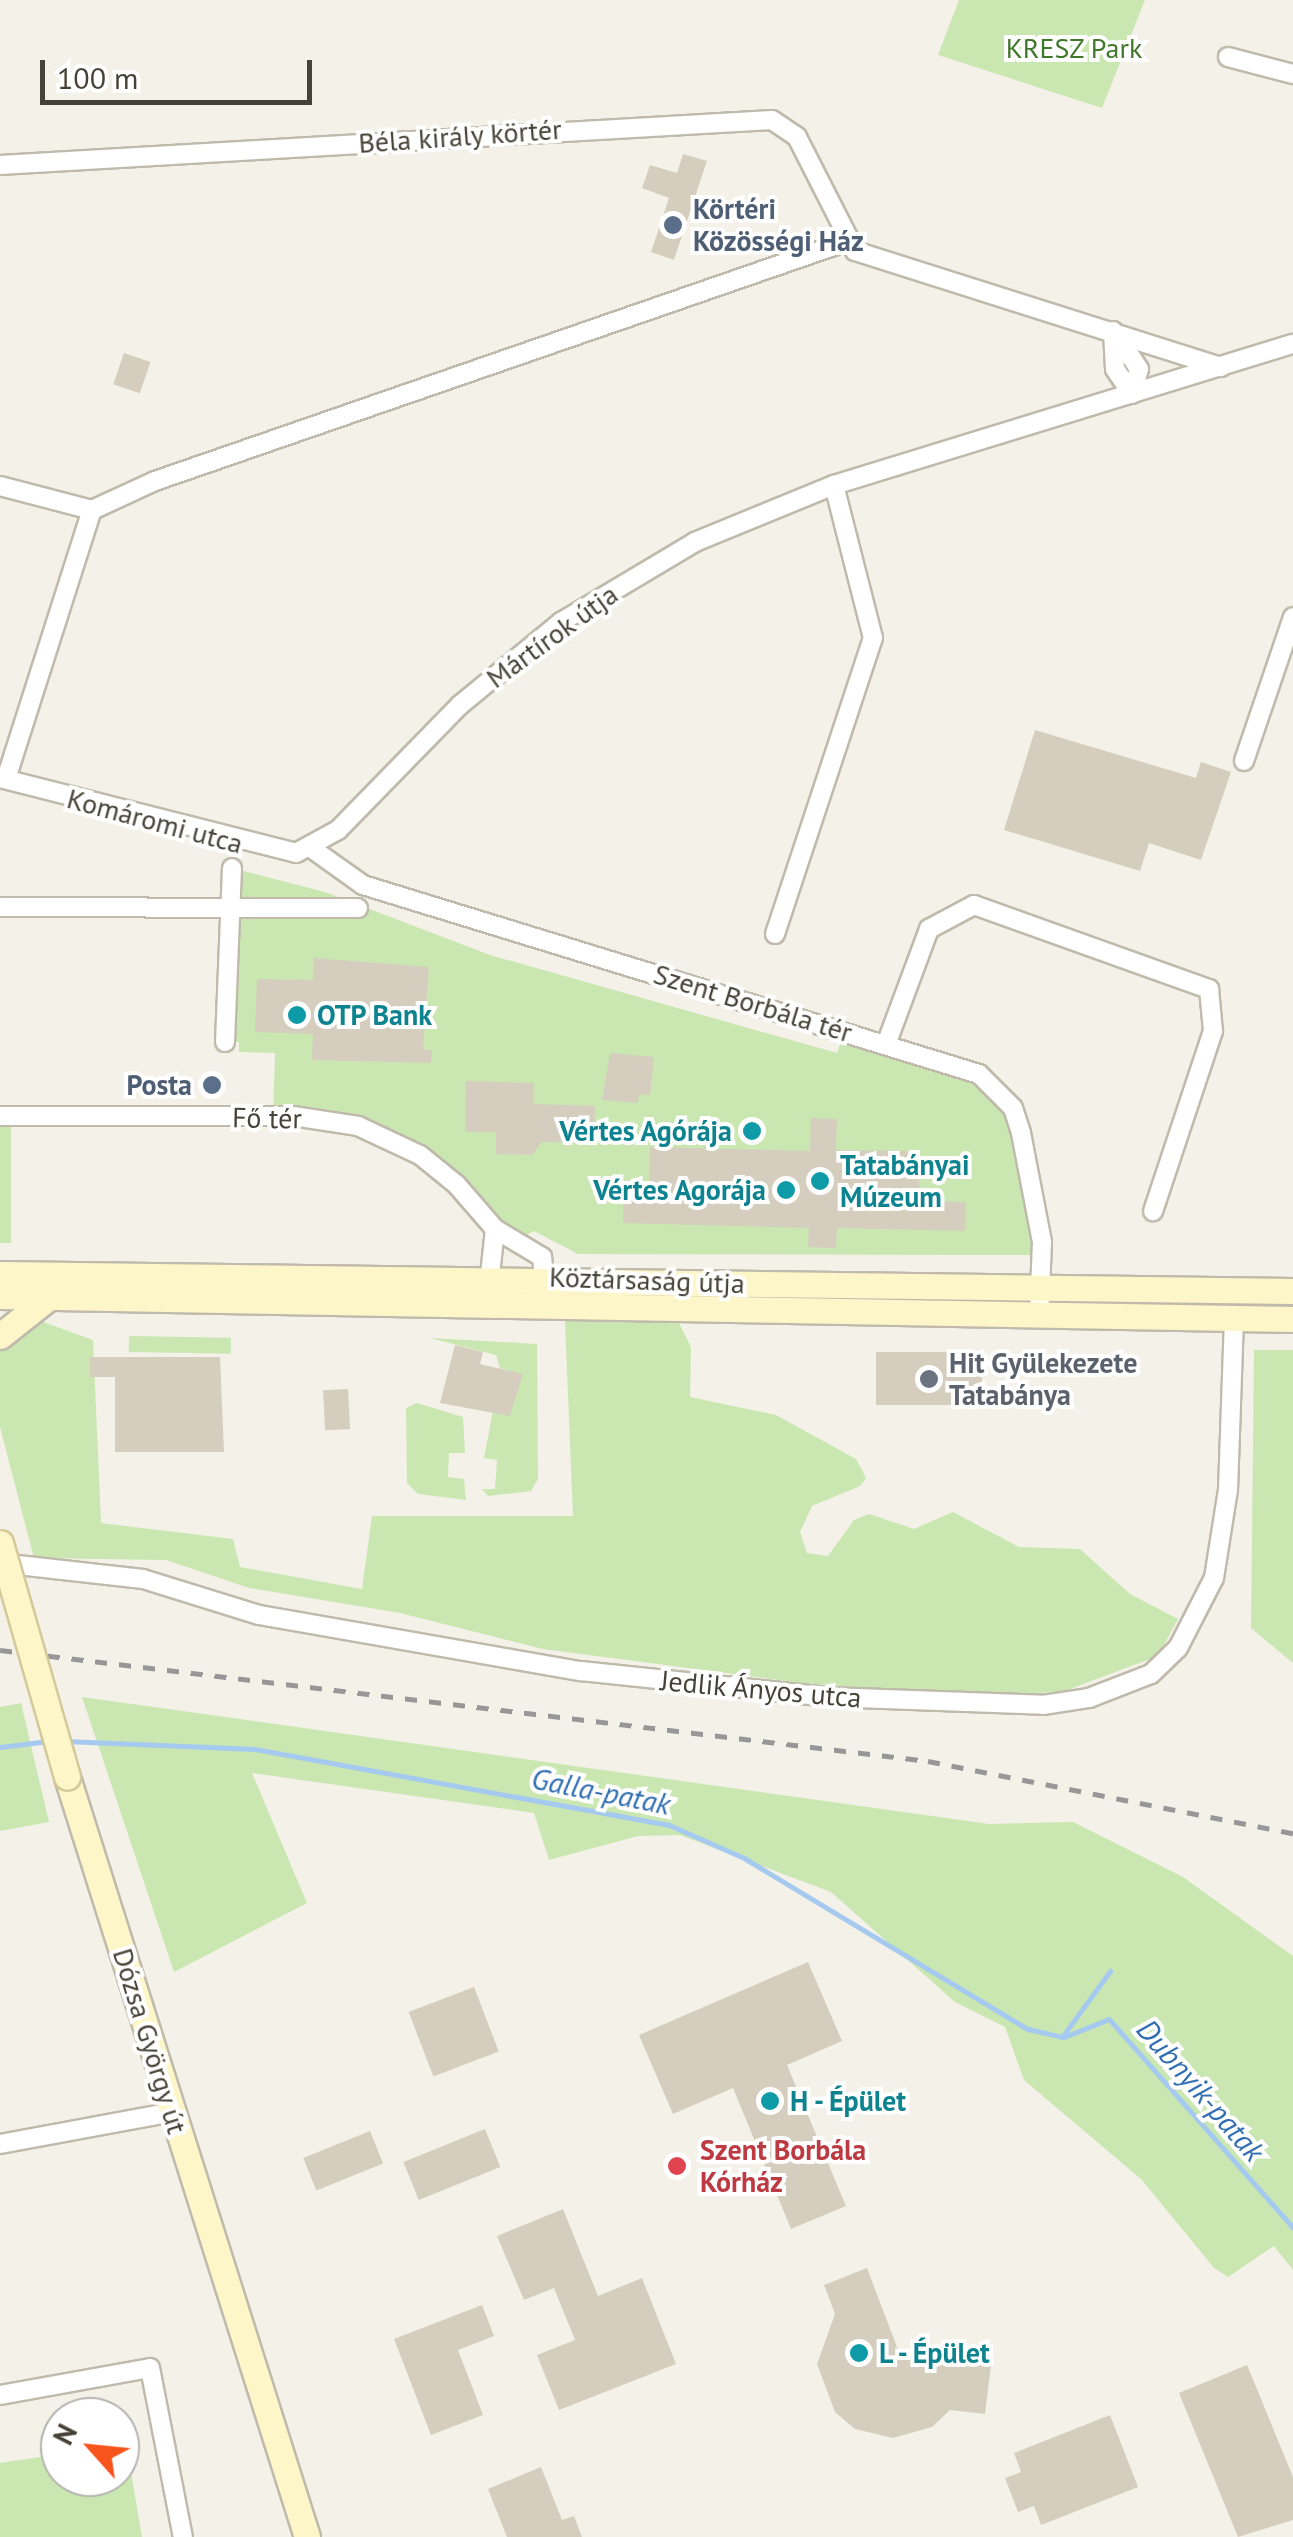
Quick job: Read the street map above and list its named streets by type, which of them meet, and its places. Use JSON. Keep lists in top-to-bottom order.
{
  "streets": {
    "street": [
      "Béla király körtér",
      "Mártírok útja",
      "Komáromi utca",
      "Szent Borbála tér",
      "Fő tér",
      "Köztársaság útja",
      "Jedlik Ányos utca",
      "Dózsa György út"
    ]
  },
  "crossings": [
    ["Mártírok útja", "Komáromi utca"],
    ["Mártírok útja", "Szent Borbála tér"],
    ["Komáromi utca", "Szent Borbála tér"],
    ["Szent Borbála tér", "Köztársaság útja"],
    ["Fő tér", "Köztársaság útja"],
    ["Köztársaság útja", "Jedlik Ányos utca"]
  ],
  "water": ["Galla-patak", "Dubnyik-patak"],
  "parks": ["KRESZ Park"],
  "places": [
    "Körtéri Közösségi Ház",
    "OTP Bank",
    "Posta",
    "Vértes Agórája",
    "Tatabányai Múzeum",
    "Vértes Agorája",
    "Hit Gyülekezete Tatabánya",
    "H - Épület",
    "Szent Borbála Kórház",
    "L - Épület"
  ],
  "scale_bar": "100 m",
  "north": "top left"
}
